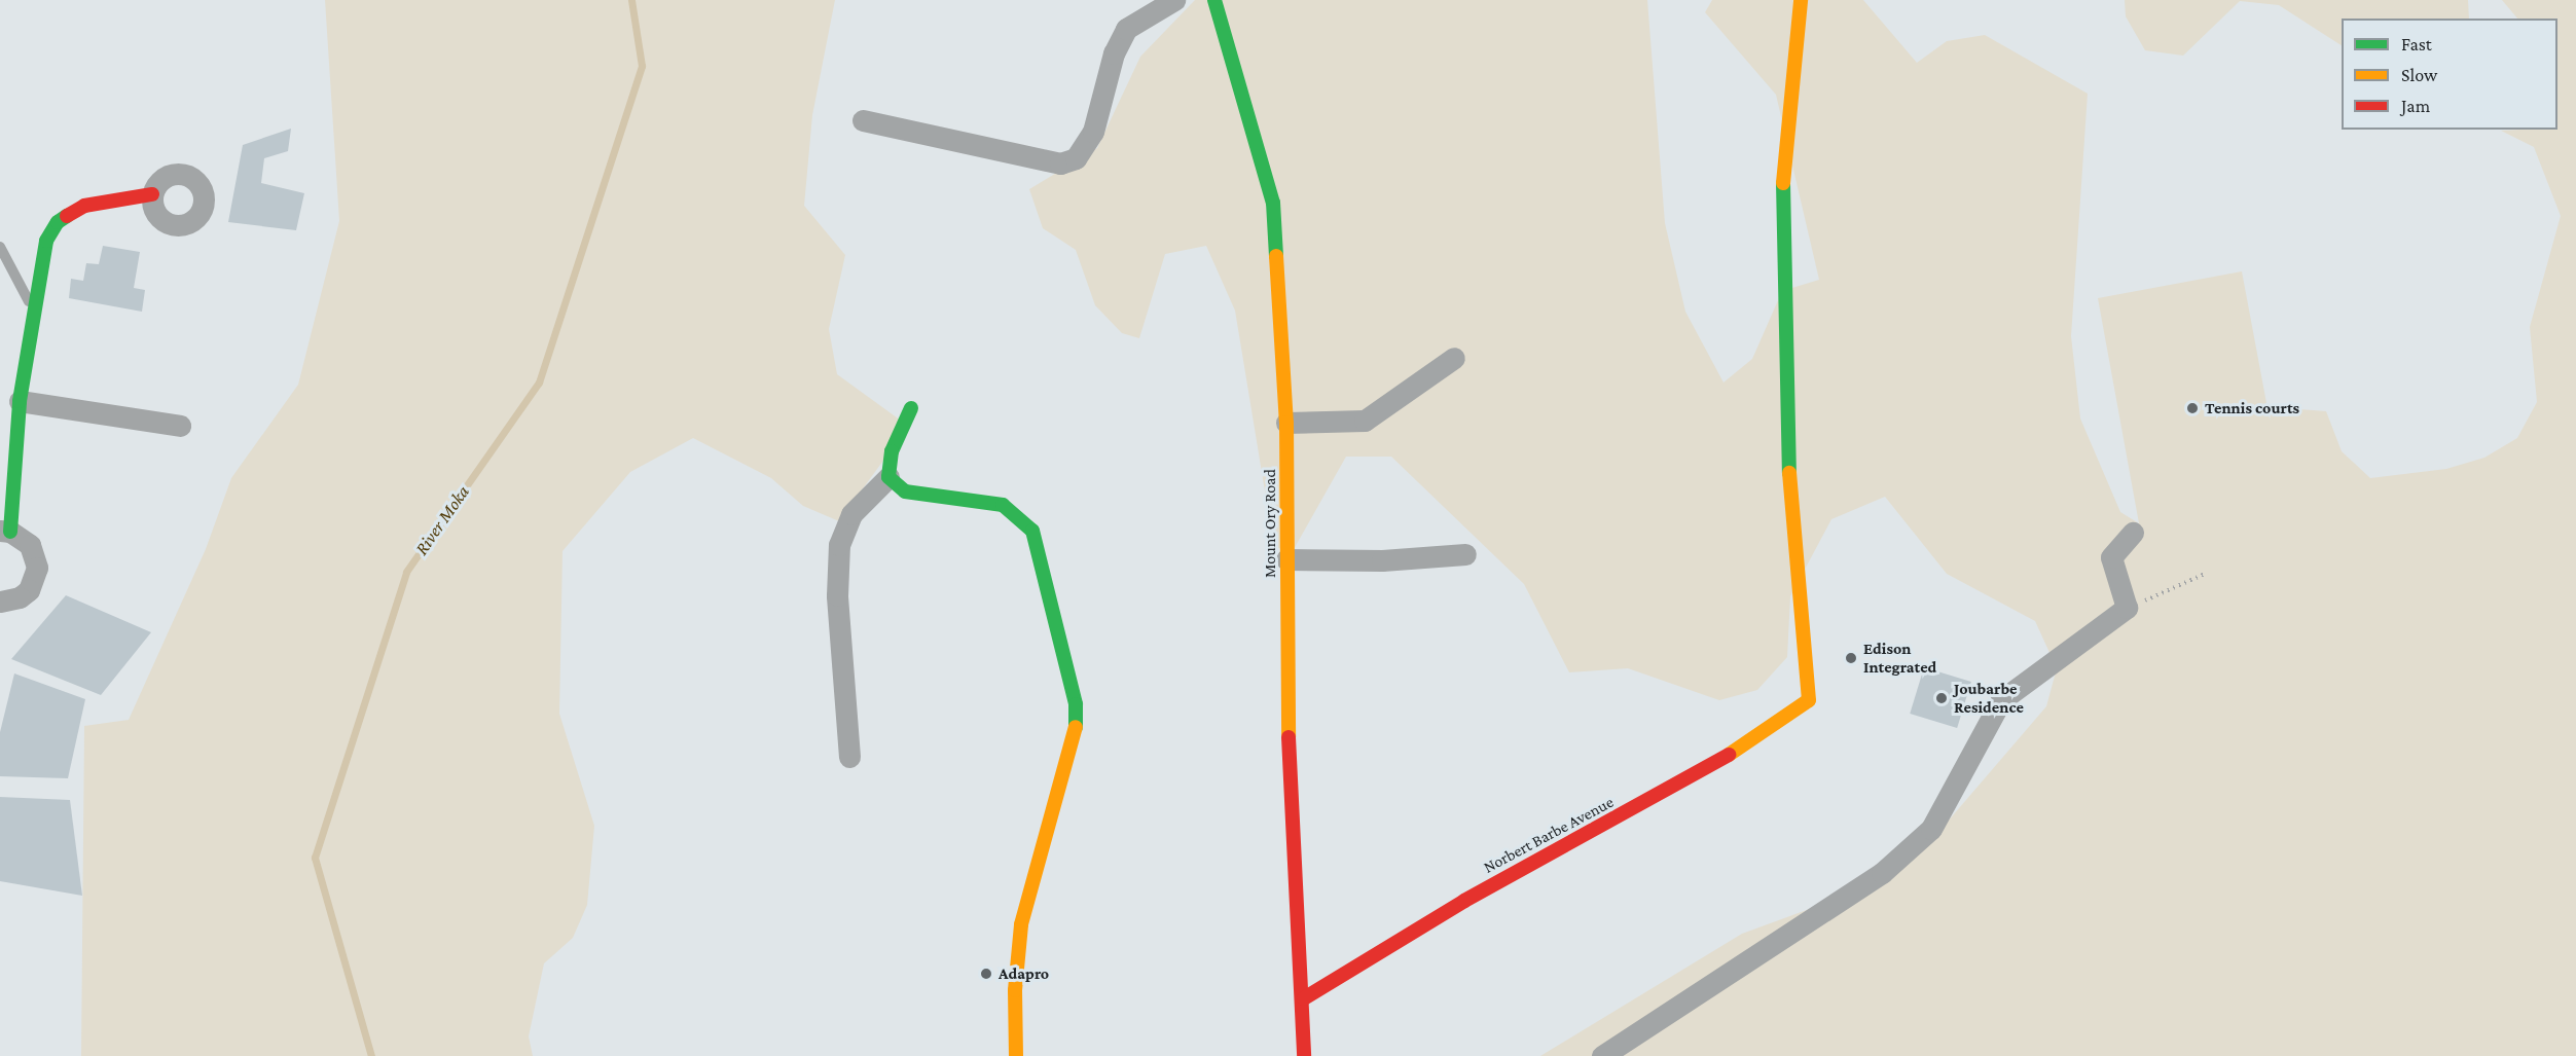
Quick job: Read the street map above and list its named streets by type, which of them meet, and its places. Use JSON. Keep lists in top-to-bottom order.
{
  "streets": {
    "street": ["Mount Ory Road", "Norbert Barbe Avenue"]
  },
  "crossings": [
    ["Mount Ory Road", "Norbert Barbe Avenue"]
  ],
  "water": ["River Moka"],
  "places": [
    "Tennis courts",
    "Edison Integrated",
    "Joubarbe Residence",
    "Adapro"
  ],
  "legend": ["Fast", "Slow", "Jam"]
}
